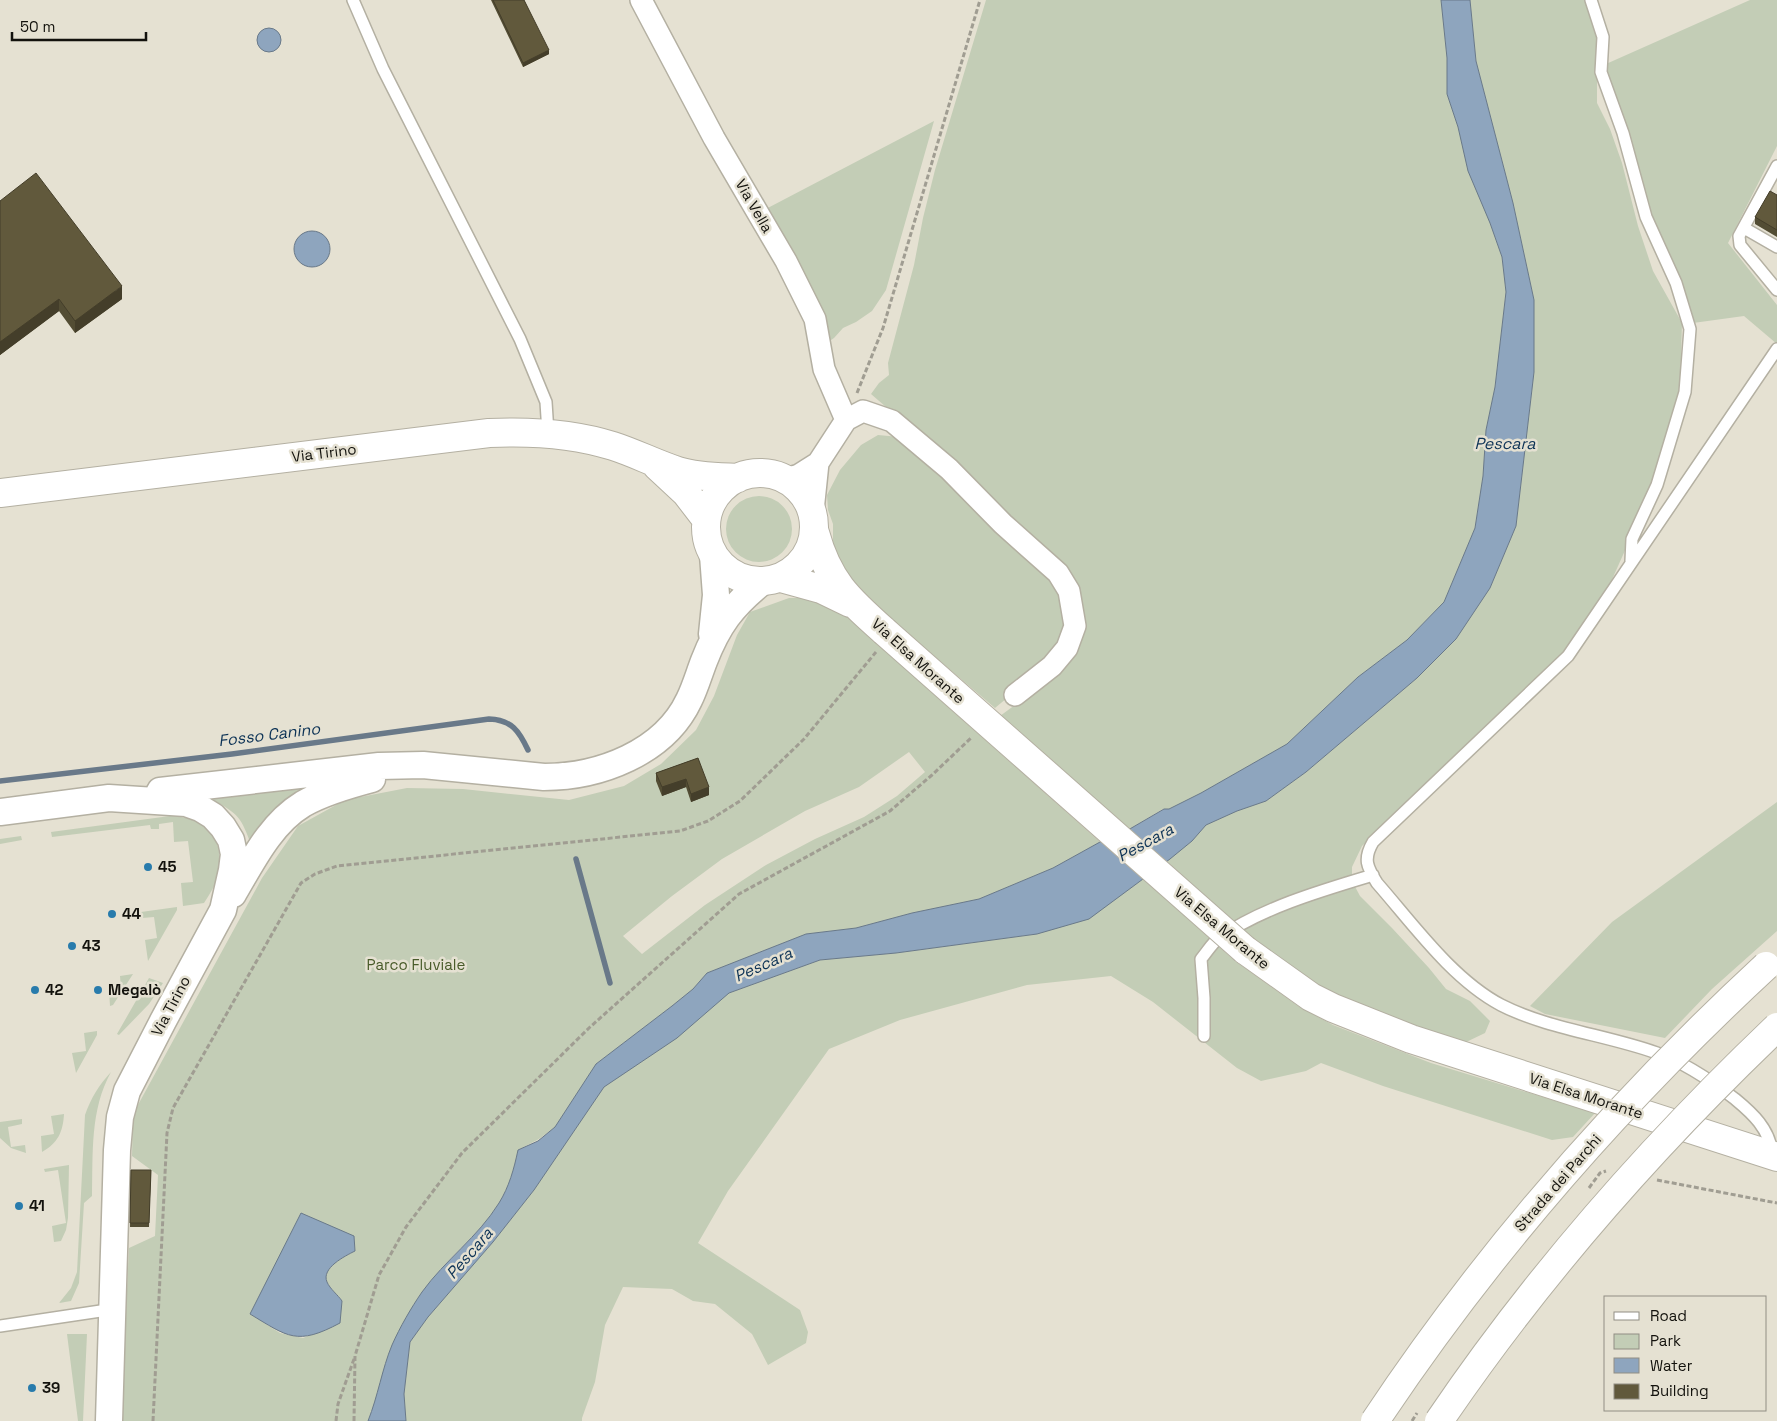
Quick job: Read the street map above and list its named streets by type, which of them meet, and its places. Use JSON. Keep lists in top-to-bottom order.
{
  "streets": {
    "main road": ["Via Tirino", "Via Elsa Morante", "Strada dei Parchi"],
    "street": ["Via Vella"]
  },
  "crossings": [
    ["Via Tirino", "Via Elsa Morante"]
  ],
  "water": ["Pescara", "Fosso Canino"],
  "parks": ["Parco Fluviale"],
  "places": [
    "45",
    "44",
    "43",
    "42",
    "Megalò",
    "41",
    "39"
  ],
  "legend": [
    "Road",
    "Park",
    "Water",
    "Building"
  ],
  "scale_bar": "50 m"
}
